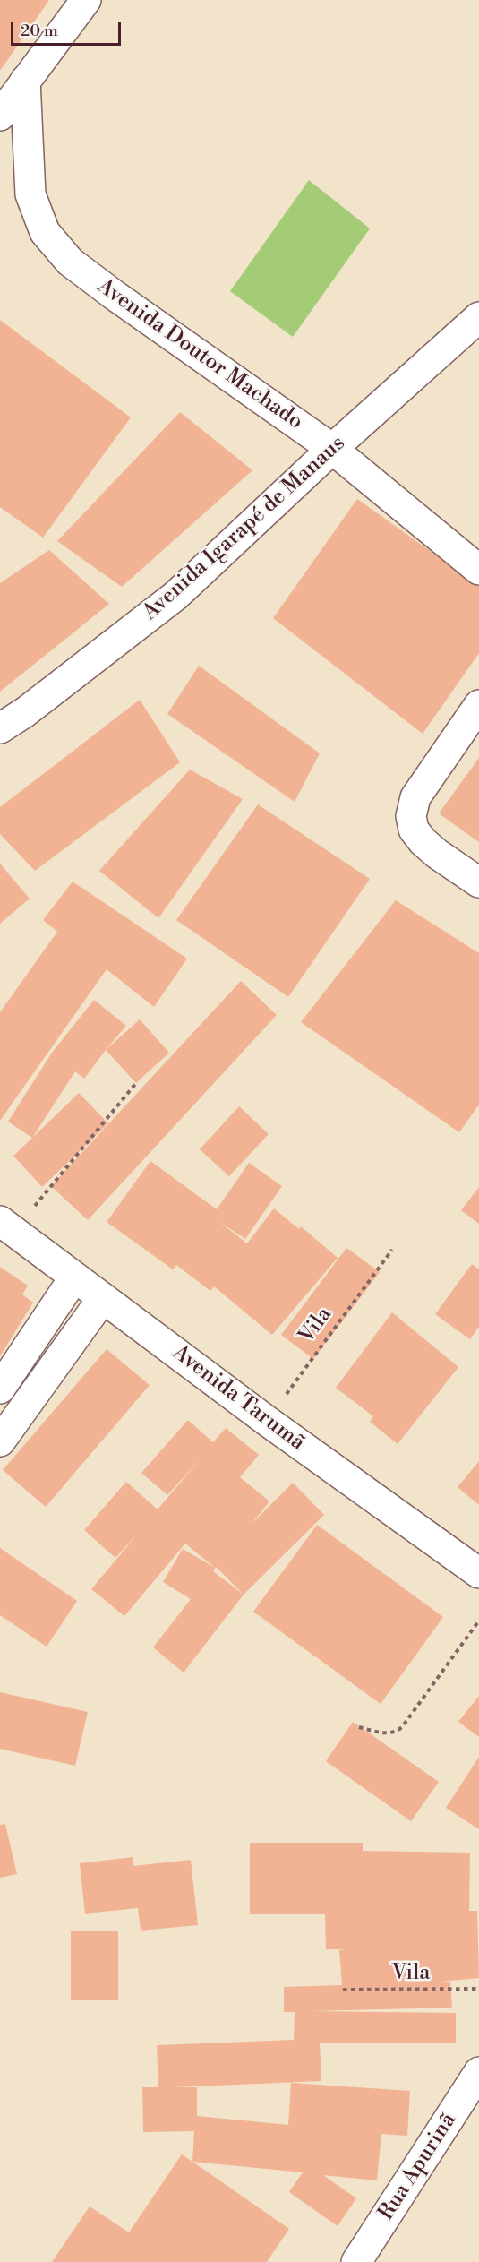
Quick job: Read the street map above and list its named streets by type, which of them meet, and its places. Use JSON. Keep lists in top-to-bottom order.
{
  "streets": {
    "street": [
      "Avenida Doutor Machado",
      "Avenida Igarapé de Manaus",
      "Avenida Tarumã",
      "Rua Apurinã"
    ],
    "path": ["Vila"]
  },
  "crossings": [
    ["Avenida Doutor Machado", "Avenida Igarapé de Manaus"],
    ["Vila", "Avenida Tarumã"]
  ],
  "scale_bar": "20 m"
}
